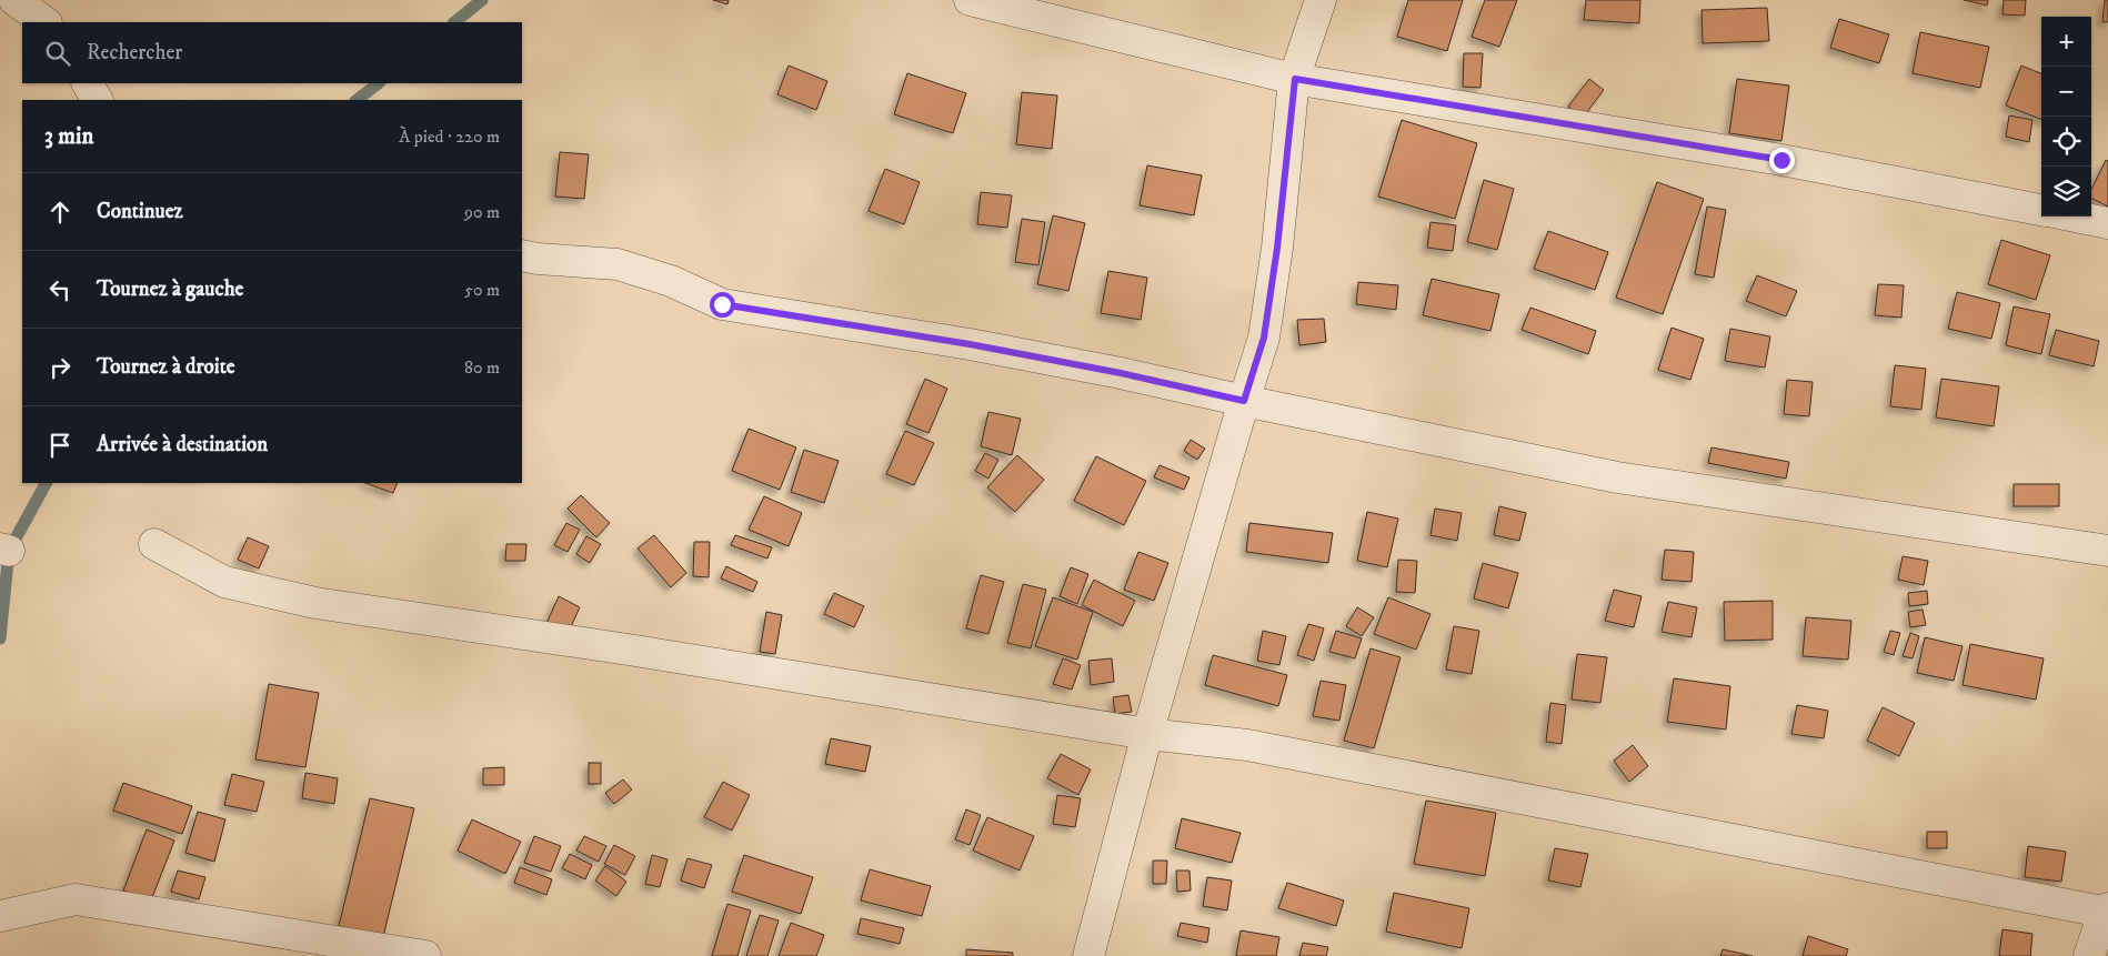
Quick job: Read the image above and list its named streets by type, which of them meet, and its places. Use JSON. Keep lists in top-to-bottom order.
{
  "page": {
    "map_buttons": ["+", "−"],
    "search": "Rechercher",
    "heading": ["3 min", "À pied · 220 m"],
    "list": [
      ["Continuez", "90 m"],
      ["Tournez à gauche", "50 m"],
      ["Tournez à droite", "80 m"],
      "Arrivée à destination"
    ]
  }
}
